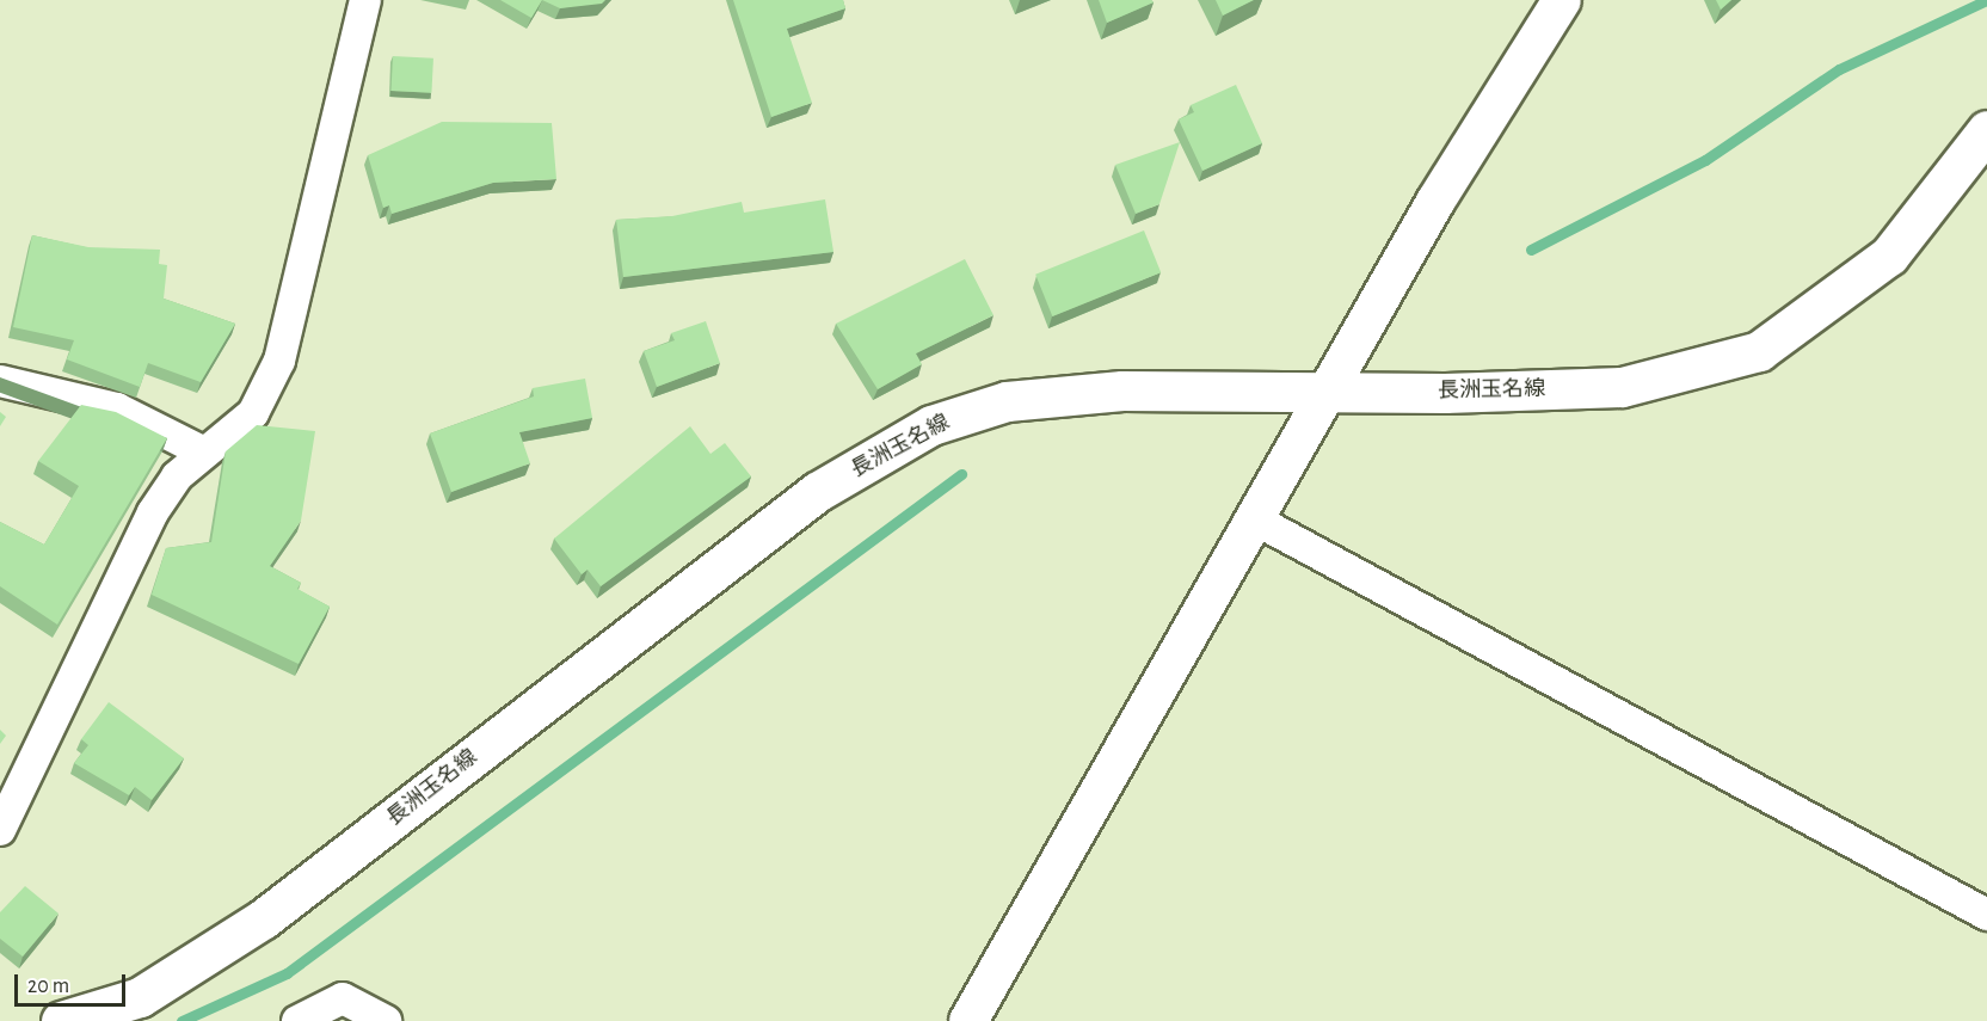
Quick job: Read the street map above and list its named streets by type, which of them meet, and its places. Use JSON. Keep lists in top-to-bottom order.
{
  "streets": {
    "main road": ["長洲玉名線"]
  },
  "scale_bar": "20 m"
}
